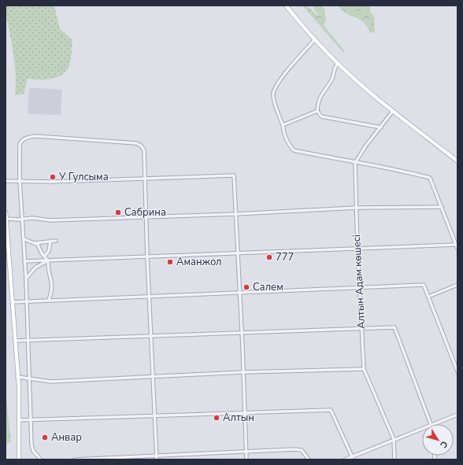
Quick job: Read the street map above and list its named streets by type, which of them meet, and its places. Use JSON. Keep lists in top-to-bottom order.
{
  "streets": {
    "street": ["Алтын Адам көшесі"]
  },
  "places": [
    "У Гулсыма",
    "Сабрина",
    "777",
    "Аманжол",
    "Салем",
    "Алтын",
    "Анвар"
  ],
  "north": "bottom right"
}
